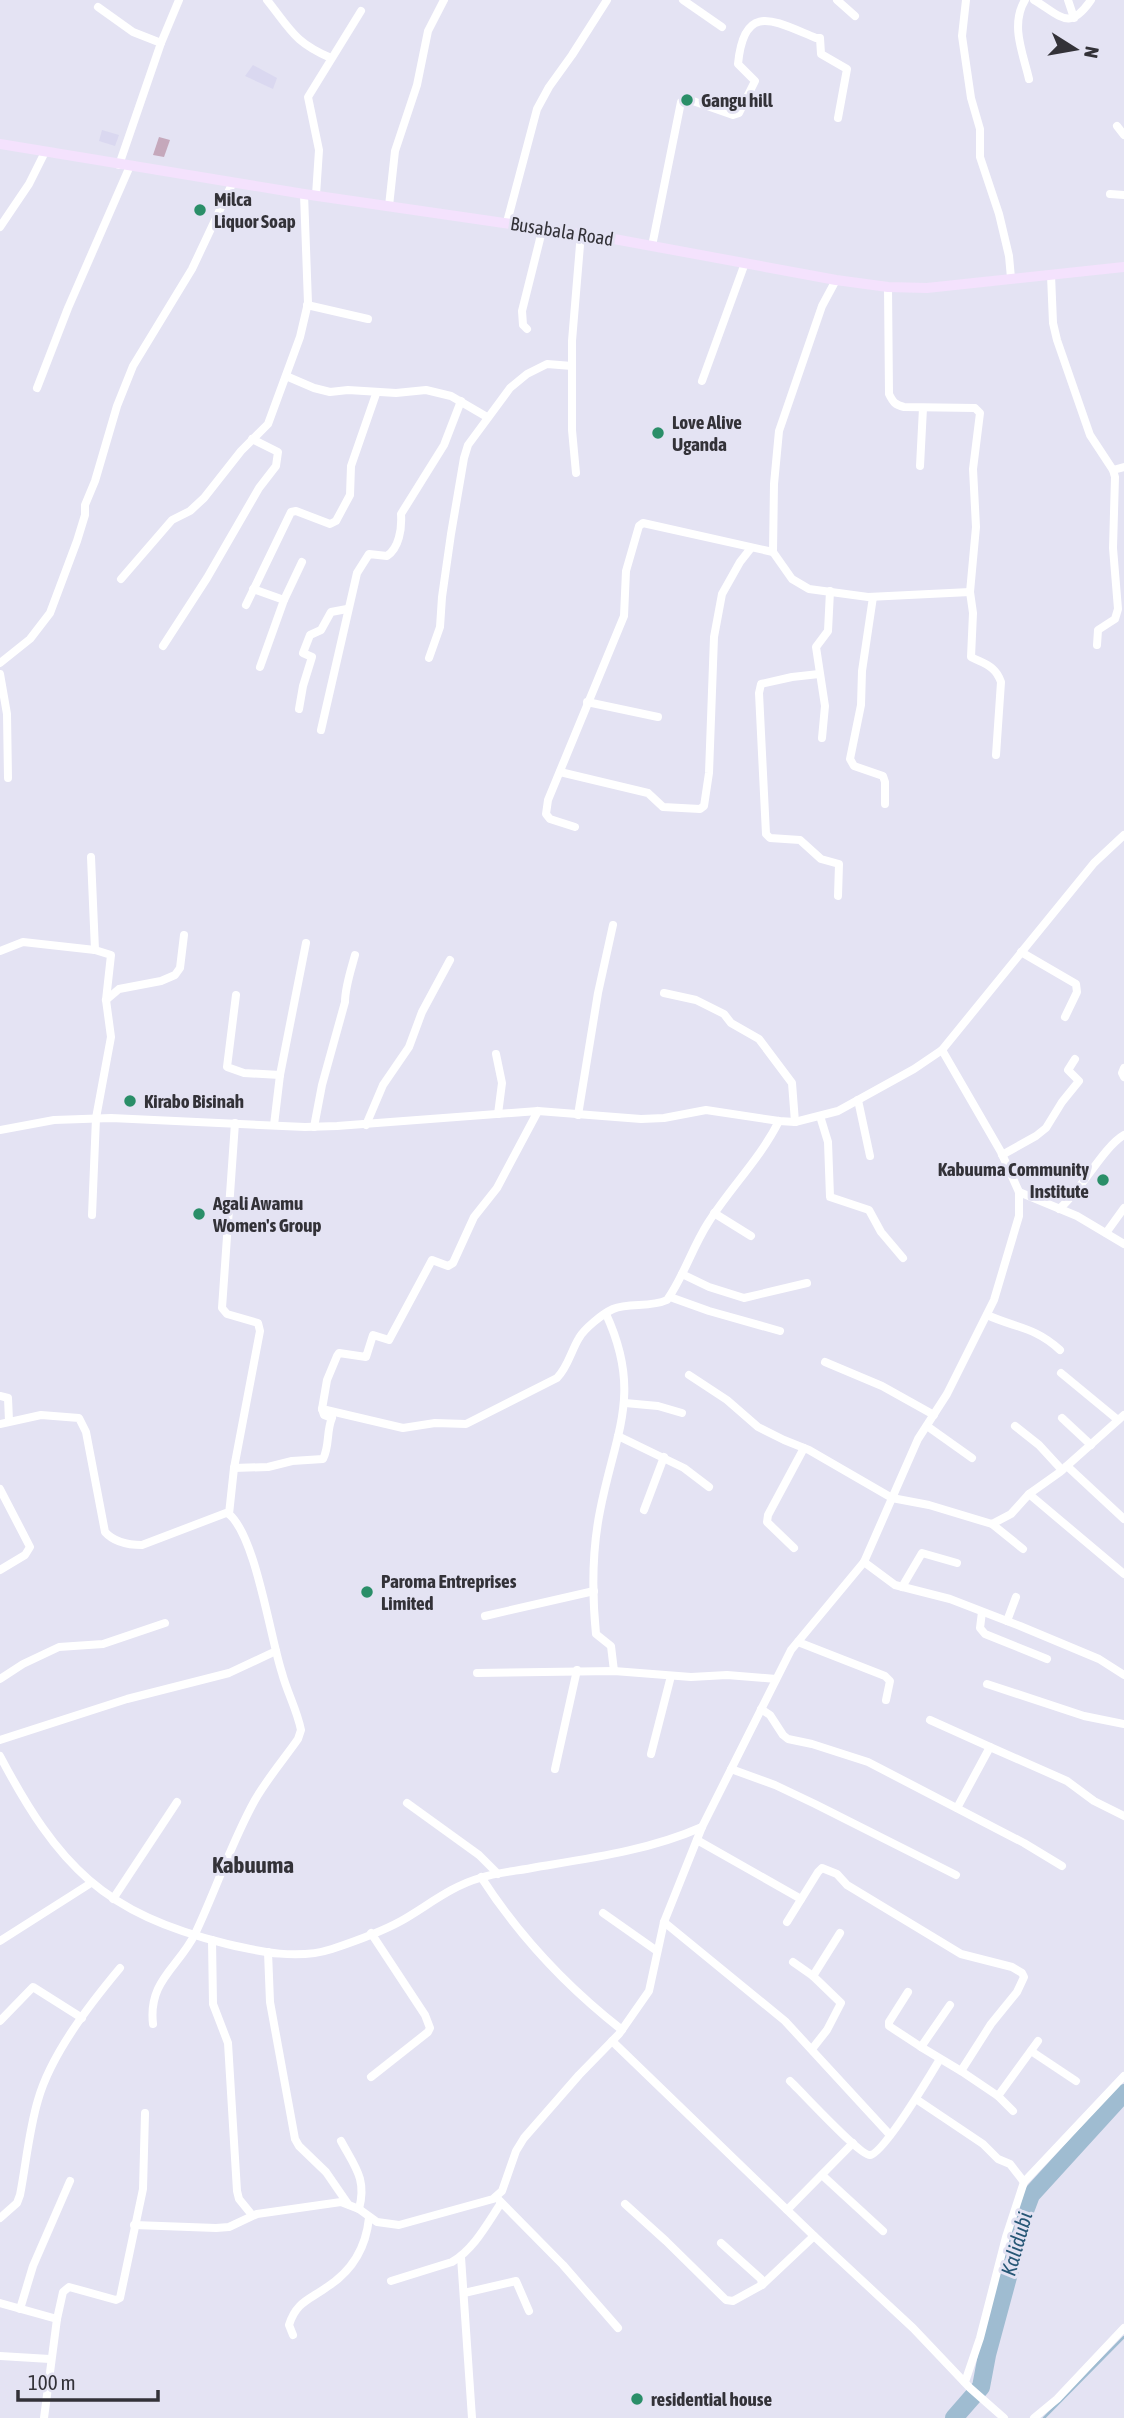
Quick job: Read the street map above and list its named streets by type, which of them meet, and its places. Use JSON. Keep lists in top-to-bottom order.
{
  "streets": {
    "street": ["Busabala Road"]
  },
  "districts": ["Kabuuma"],
  "water": ["Kalidubi"],
  "places": [
    "Gangu hill",
    "Milca Liquor Soap",
    "Love Alive Uganda",
    "Kirabo Bisinah",
    "Kabuuma Community Institute",
    "Agali Awamu Women's Group",
    "Paroma Entreprises Limited",
    "residential house"
  ],
  "scale_bar": "100 m",
  "north": "right"
}
